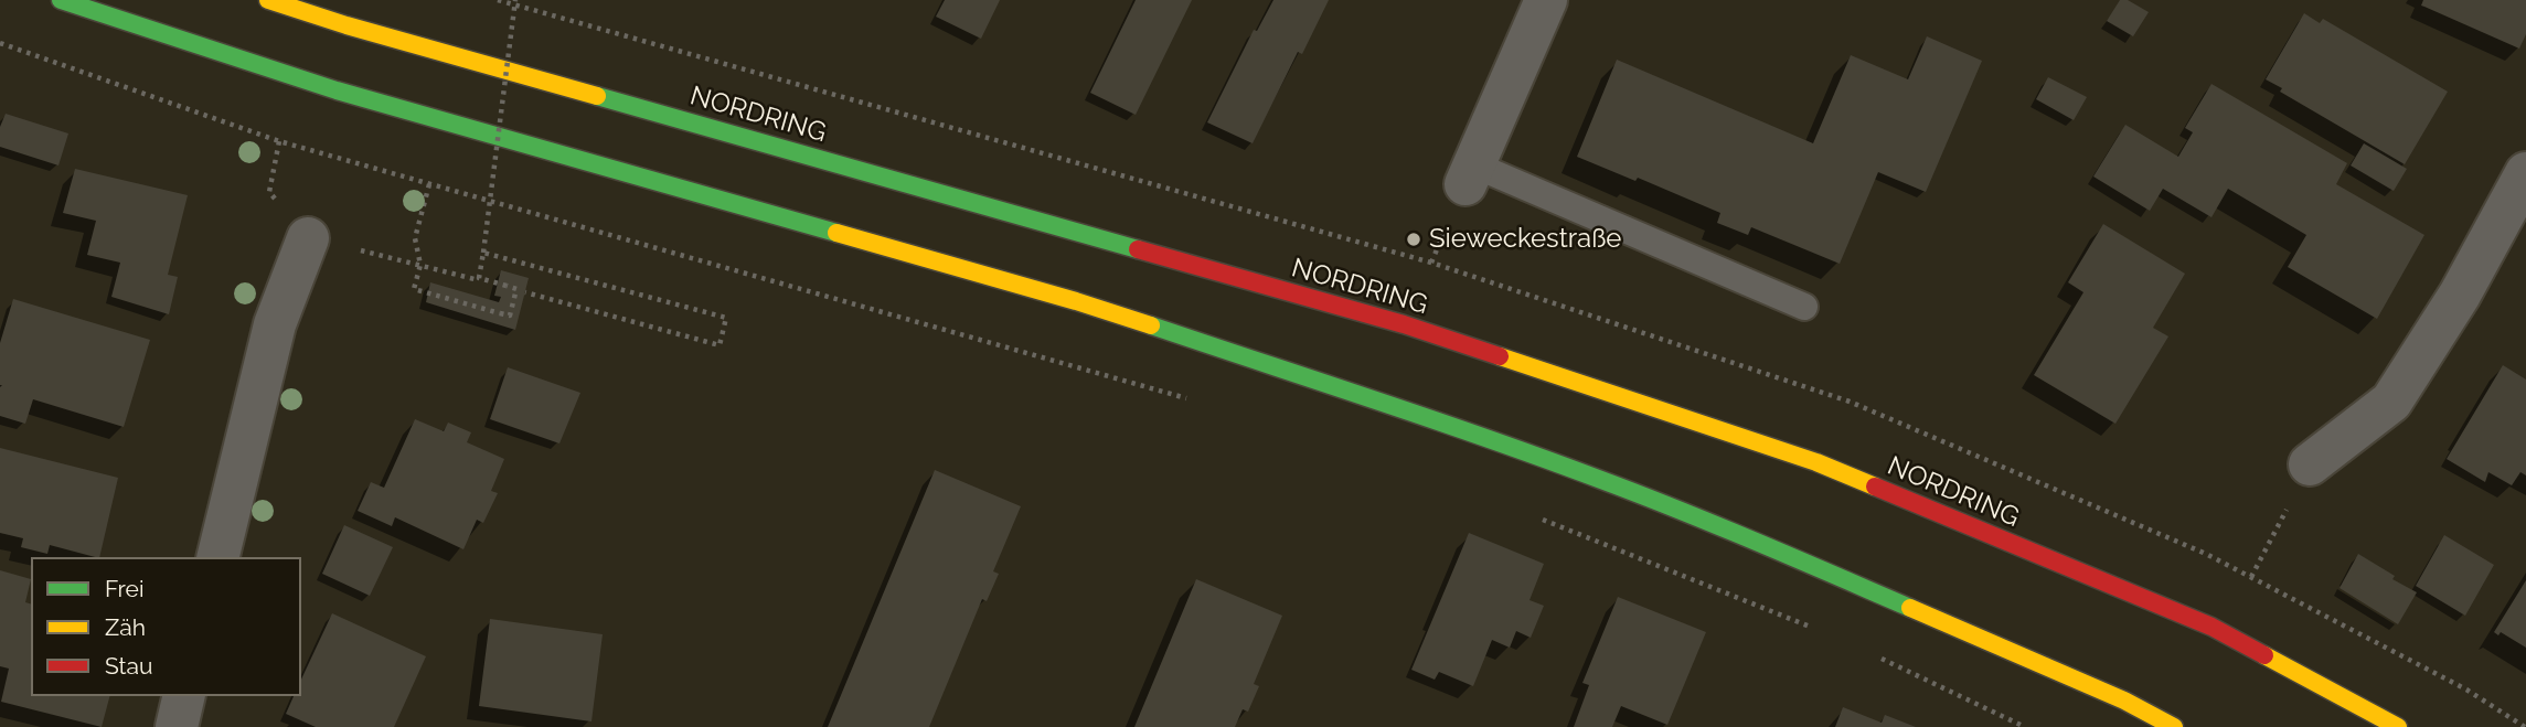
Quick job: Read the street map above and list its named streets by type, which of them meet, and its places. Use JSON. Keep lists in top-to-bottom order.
{
  "streets": {
    "main road": ["NORDRING"]
  },
  "places": ["Sieweckestraße"],
  "legend": ["Frei", "Zäh", "Stau"]
}
